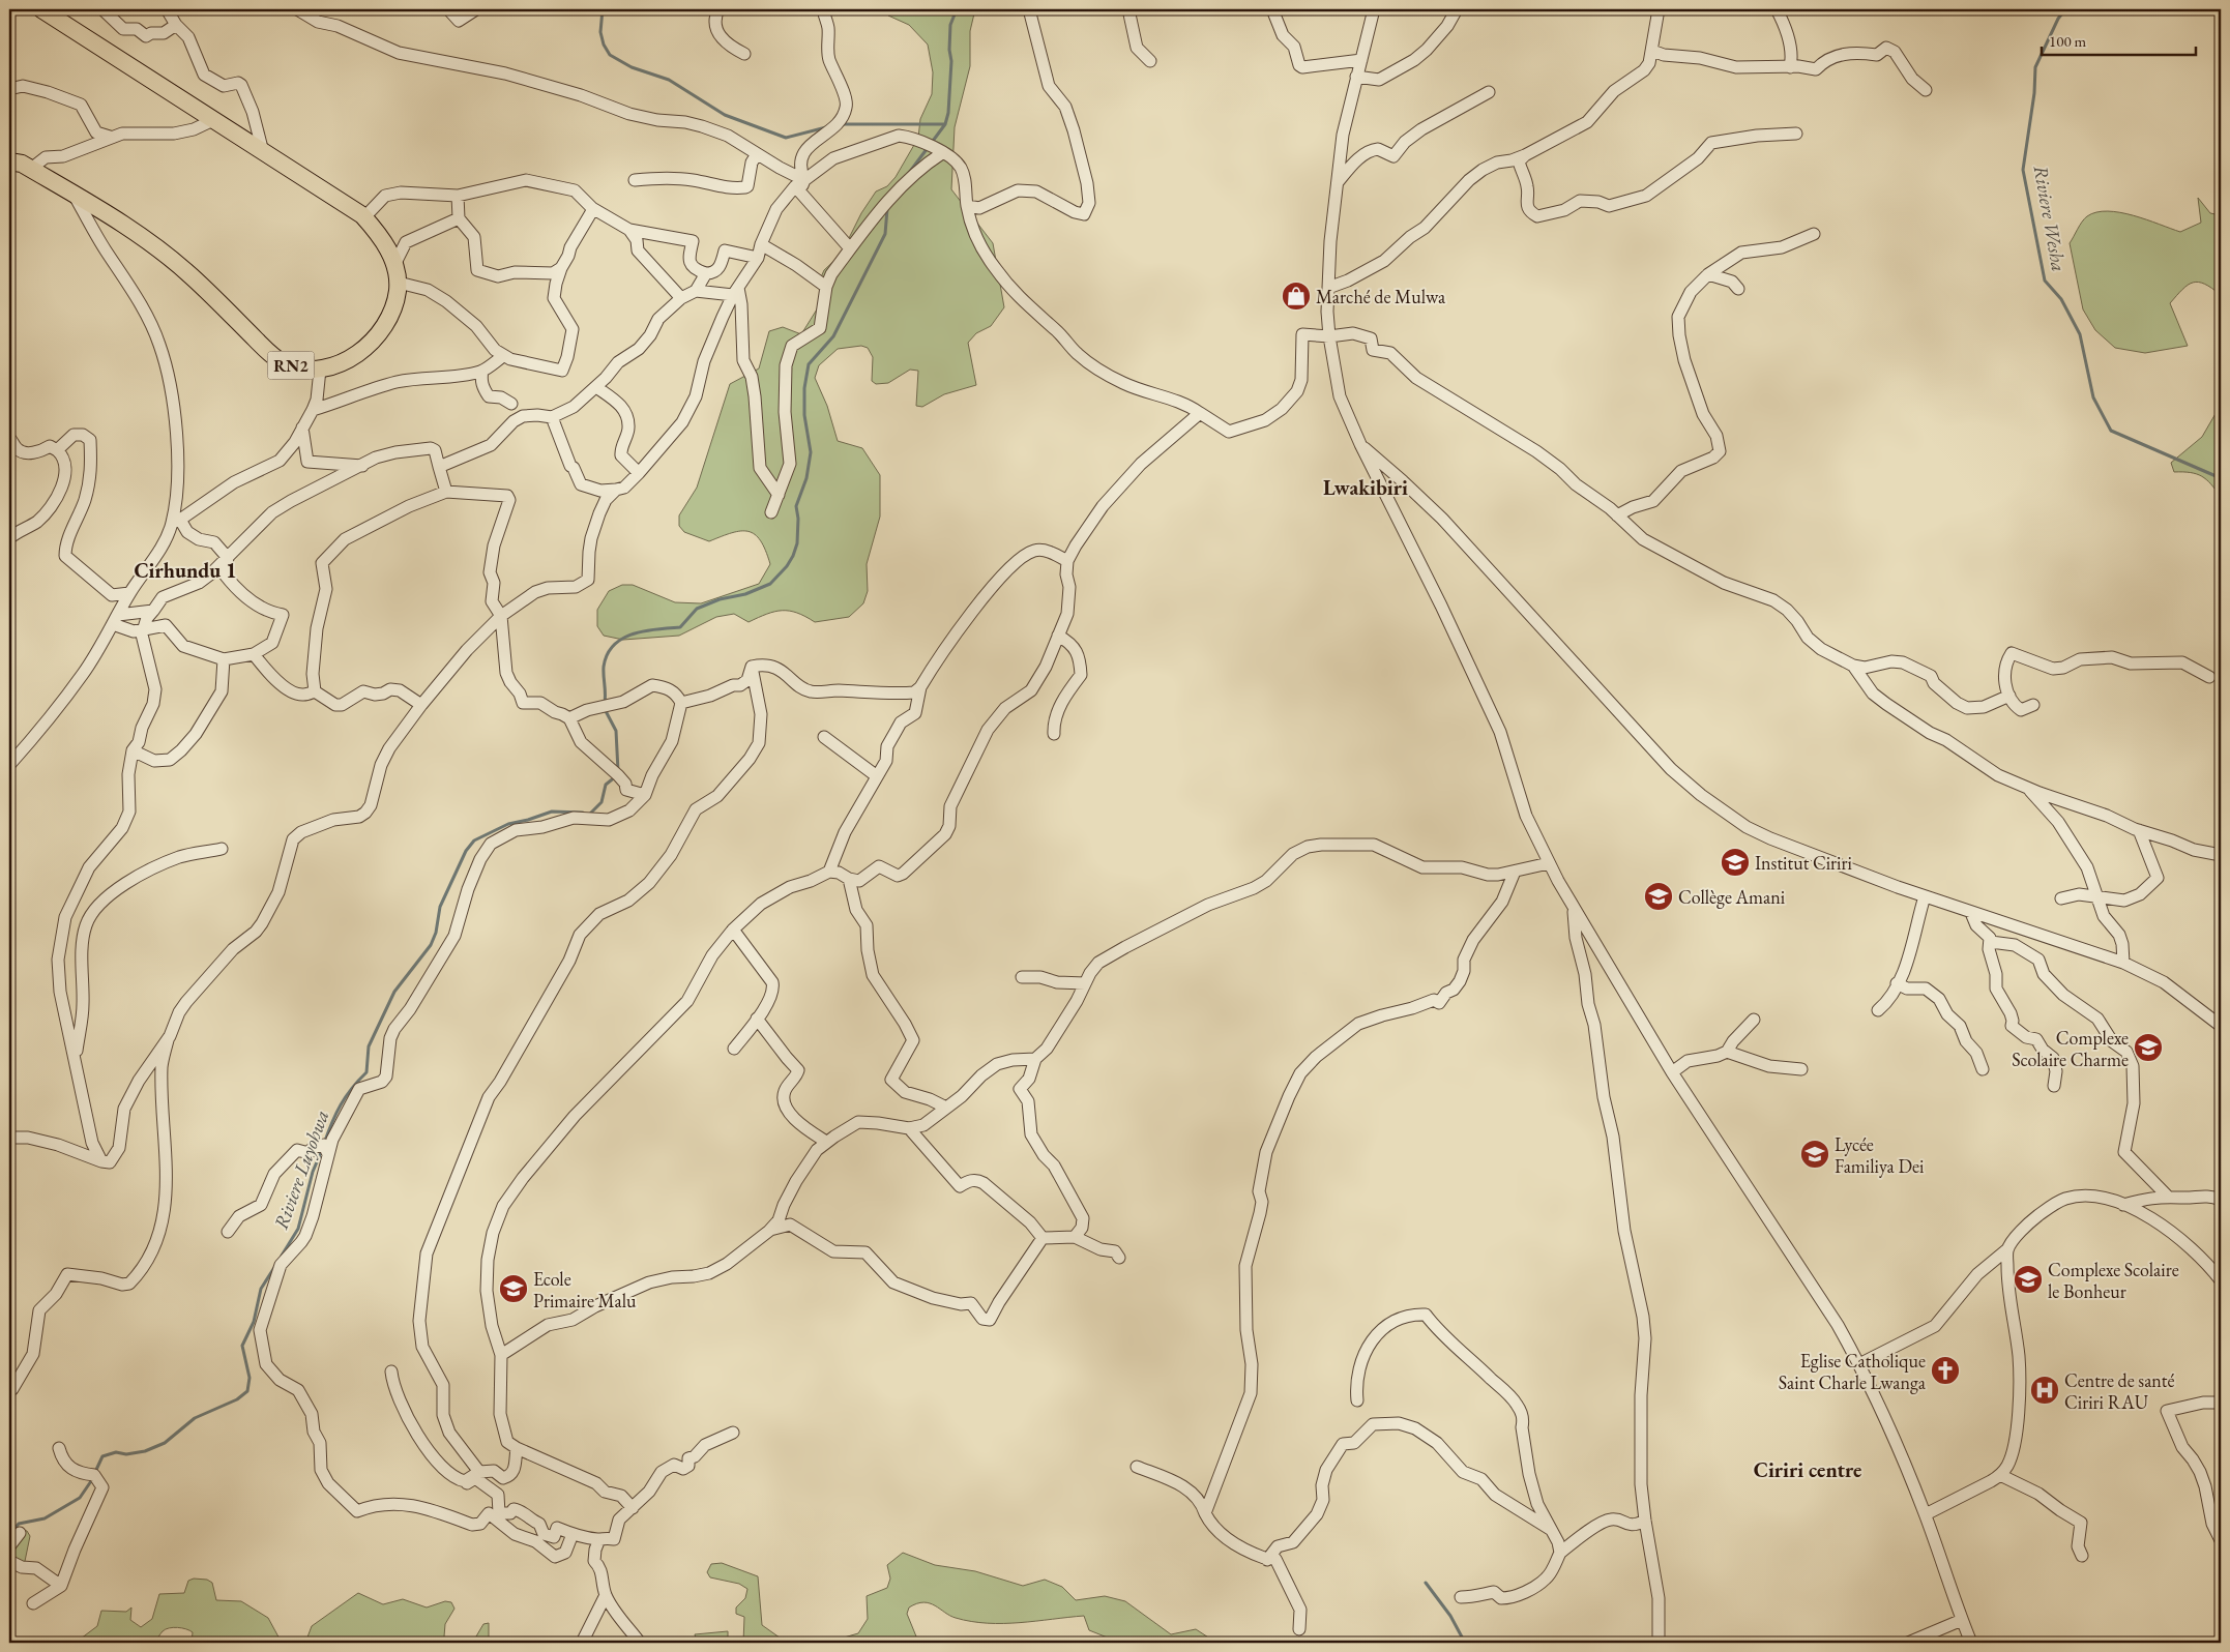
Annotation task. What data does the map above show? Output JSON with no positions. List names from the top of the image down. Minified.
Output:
{"streets":{"highway":["RN2"]},"districts":["Lwakibiri","Cirhundu 1","Ciriri centre"],"water":["Riviere Wesha","Riviere Luyohwa"],"places":{"shop":["Marché de Mulwa"],"school or university":["Institut Ciriri","Collège Amani","Complexe Scolaire Charme","Lycée Familiya Dei","Complexe Scolaire le Bonheur","Ecole Primaire Malu"],"church":["Eglise Catholique Saint Charle Lwanga"],"hospital":["Centre de santé Ciriri RAU"]},"scale_bar":"100 m"}
